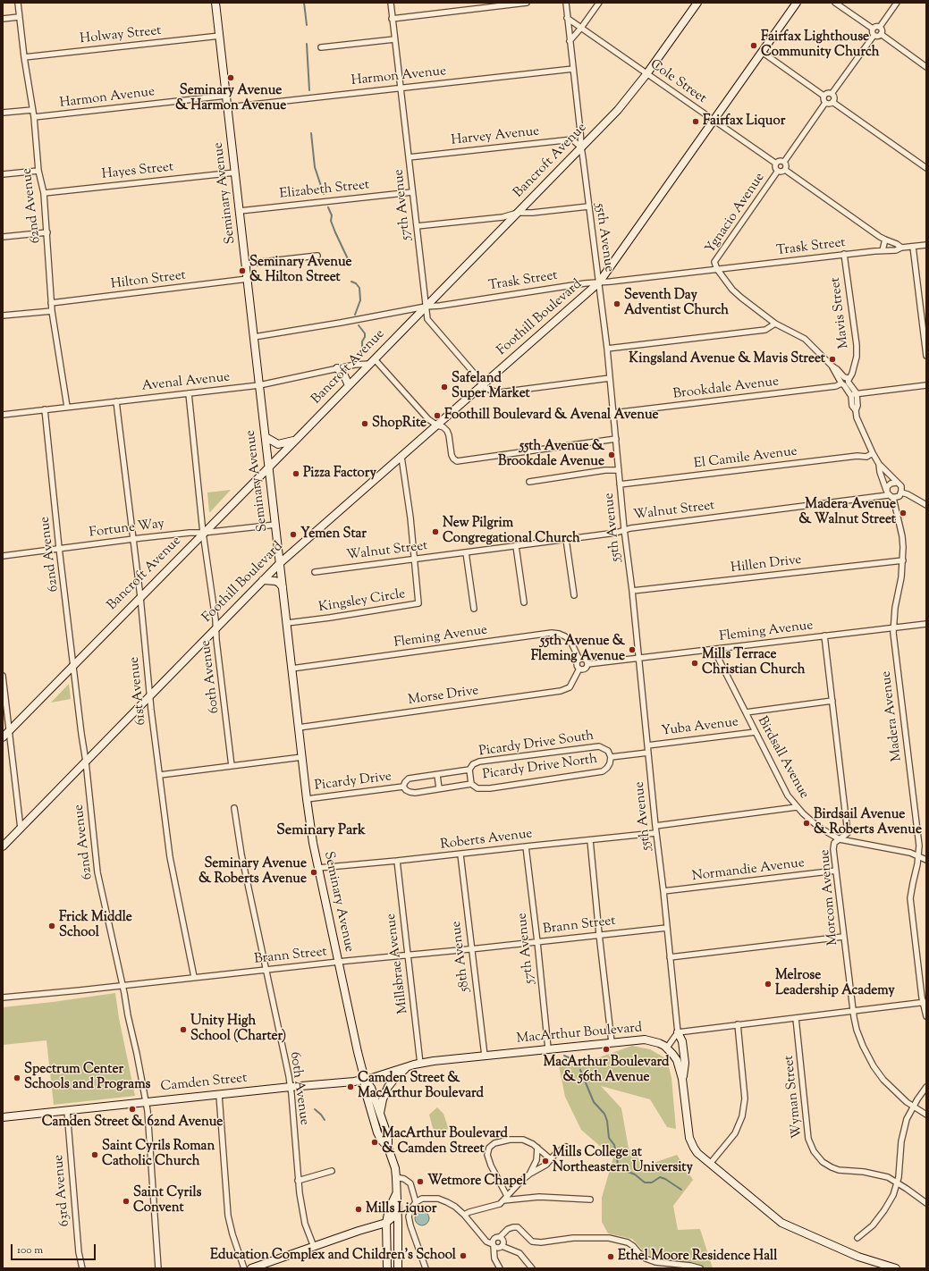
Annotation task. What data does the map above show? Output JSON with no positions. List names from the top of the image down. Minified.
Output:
{"streets":{"street":["Holway Street","Harmon Avenue","Cole Street","Harvey Avenue","Bancroft Avenue","Hayes Street","Elizabeth Street","Seminary Avenue","57th Avenue","62nd Avenue","Ygnacio Avenue","55th Avenue","Trask Street","Hilton Street","Mavis Street","Foothill Boulevard","Avenal Avenue","Brookdale Avenue","El Camile Avenue","Walnut Street","Fortune Way","Hillen Drive","Kingsley Circle","Fleming Avenue","60th Avenue","61st Avenue","Morse Drive","Madera Avenue","Yuba Avenue","Picardy Drive South","Birdsall Avenue","Picardy Drive North","Picardy Drive","Roberts Avenue","Normandie Avenue","Morcom Avenue","Brann Street","58th Avenue","Millsbrae Avenue","MacArthur Boulevard","Camden Street","Wyman Street","63rd Avenue"]},"crossings":[["Holway Street","Seminary Avenue"],["Holway Street","62nd Avenue"],["Harmon Avenue","Seminary Avenue"],["Harmon Avenue","57th Avenue"],["Harmon Avenue","62nd Avenue"],["Harmon Avenue","55th Avenue"],["Cole Street","Bancroft Avenue"],["Cole Street","Ygnacio Avenue"],["Cole Street","55th Avenue"],["Cole Street","Foothill Boulevard"],["Harvey Avenue","Bancroft Avenue"],["Harvey Avenue","57th Avenue"],["Harvey Avenue","55th Avenue"],["Bancroft Avenue","Seminary Avenue"],["Bancroft Avenue","57th Avenue"],["Bancroft Avenue","62nd Avenue"],["Bancroft Avenue","55th Avenue"],["Bancroft Avenue","Trask Street"],["Bancroft Avenue","Avenal Avenue"],["Bancroft Avenue","Fortune Way"],["Bancroft Avenue","60th Avenue"],["Bancroft Avenue","61st Avenue"],["Hayes Street","Seminary Avenue"],["Hayes Street","62nd Avenue"],["Elizabeth Street","Seminary Avenue"],["Elizabeth Street","57th Avenue"],["Seminary Avenue","Trask Street"],["Seminary Avenue","Hilton Street"],["Seminary Avenue","Foothill Boulevard"],["Seminary Avenue","Avenal Avenue"],["Seminary Avenue","Fortune Way"],["Seminary Avenue","Kingsley Circle"],["Seminary Avenue","Fleming Avenue"],["Seminary Avenue","Morse Drive"],["Seminary Avenue","Picardy Drive"],["Seminary Avenue","Roberts Avenue"],["Seminary Avenue","Brann Street"],["Seminary Avenue","MacArthur Boulevard"],["Seminary Avenue","Camden Street"],["57th Avenue","Trask Street"],["57th Avenue","Foothill Boulevard"],["57th Avenue","Roberts Avenue"],["57th Avenue","Brann Street"],["57th Avenue","MacArthur Boulevard"],["62nd Avenue","Hilton Street"],["62nd Avenue","Foothill Boulevard"],["62nd Avenue","Avenal Avenue"],["62nd Avenue","Fortune Way"],["62nd Avenue","Brann Street"],["62nd Avenue","Camden Street"],["Ygnacio Avenue","Trask Street"],["55th Avenue","Trask Street"],["55th Avenue","Foothill Boulevard"],["55th Avenue","Brookdale Avenue"],["55th Avenue","El Camile Avenue"],["55th Avenue","Walnut Street"],["55th Avenue","Hillen Drive"],["55th Avenue","Fleming Avenue"],["55th Avenue","Yuba Avenue"],["55th Avenue","Roberts Avenue"],["55th Avenue","Normandie Avenue"],["55th Avenue","Brann Street"],["Trask Street","Mavis Street"],["Trask Street","Foothill Boulevard"],["Mavis Street","Brookdale Avenue"],["Foothill Boulevard","60th Avenue"],["Foothill Boulevard","61st Avenue"],["Avenal Avenue","60th Avenue"],["Avenal Avenue","61st Avenue"],["Walnut Street","Kingsley Circle"],["Walnut Street","Madera Avenue"],["Fortune Way","60th Avenue"],["Fortune Way","61st Avenue"],["Hillen Drive","Madera Avenue"],["Fleming Avenue","Morse Drive"],["Fleming Avenue","Madera Avenue"],["Fleming Avenue","Birdsall Avenue"],["Fleming Avenue","Morcom Avenue"],["60th Avenue","Brann Street"],["60th Avenue","Camden Street"],["61st Avenue","Brann Street"],["Madera Avenue","Birdsall Avenue"],["Yuba Avenue","Birdsall Avenue"],["Yuba Avenue","Morcom Avenue"],["Picardy Drive South","Picardy Drive North"],["Picardy Drive South","Picardy Drive"],["Birdsall Avenue","Morcom Avenue"],["Picardy Drive North","Picardy Drive"],["Roberts Avenue","58th Avenue"],["Roberts Avenue","Millsbrae Avenue"],["Normandie Avenue","Morcom Avenue"],["Brann Street","58th Avenue"],["Brann Street","Millsbrae Avenue"],["58th Avenue","MacArthur Boulevard"],["Millsbrae Avenue","MacArthur Boulevard"],["MacArthur Boulevard","Camden Street"],["Camden Street","63rd Avenue"]],"districts":["Seminary Park"],"places":["Fairfax Lighthouse Community Church","Seminary Avenue & Harmon Avenue","Fairfax Liquor","Seminary Avenue & Hilton Street","Seventh Day Adventist Church","Kingsland Avenue & Mavis Street","Safeland Super Market","Foothill Boulevard & Avenal Avenue","ShopRite","55th Avenue & Brookdale Avenue","Pizza Factory","Madera Avenue & Walnut Street","New Pilgrim Congregational Church","Yemen Star","55th Avenue & Fleming Avenue","Mills Terrace Christian Church","Birdsail Avenue & Roberts Avenue","Seminary Avenue & Roberts Avenue","Frick Middle School","Melrose Leadership Academy","Unity High School (Charter)","MacArthur Boulevard & 56th Avenue","Spectrum Center Schools and Programs","Camden Street & MacArthur Boulevard","Camden Street & 62nd Avenue","MacArthur Boulevard & Camden Street","Saint Cyrils Roman Catholic Church","Mills College at Northeastern University","Wetmore Chapel","Saint Cyrils Convent","Mills Liquor","Education Complex and Children’s School","Ethel Moore Residence Hall"],"scale_bar":"100 m"}
